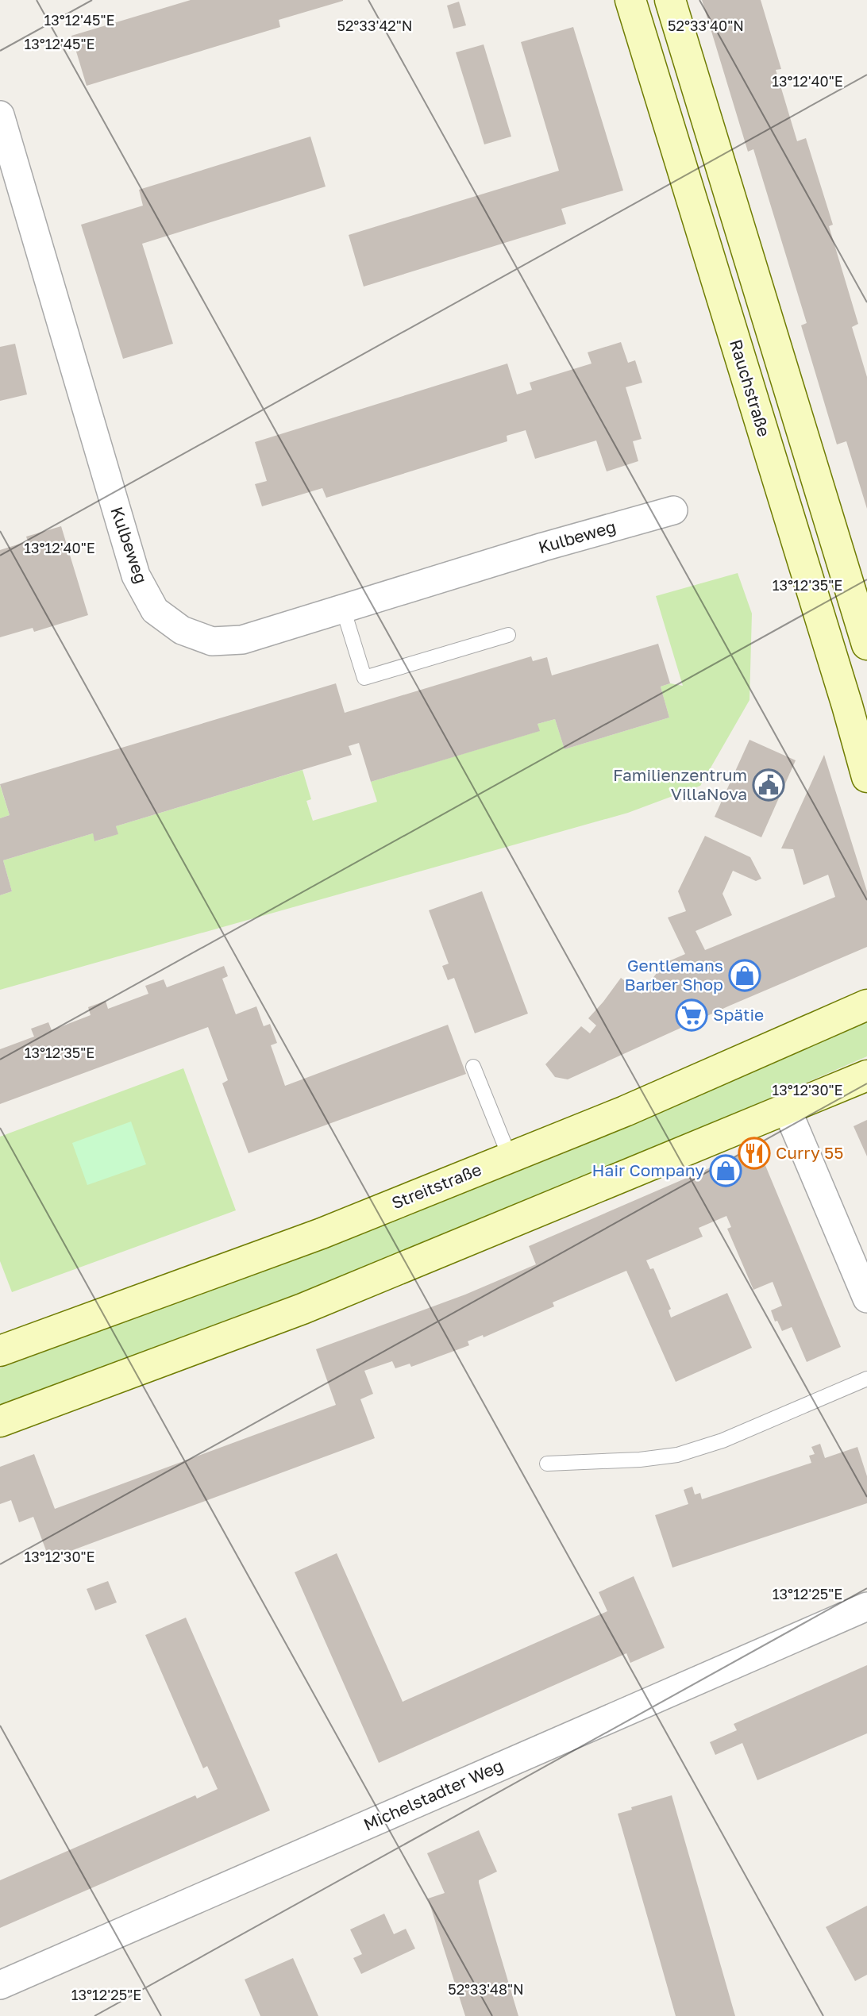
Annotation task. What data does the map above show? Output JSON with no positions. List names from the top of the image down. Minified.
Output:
{"streets":{"main road":["Rauchstraße","Streitstraße"],"street":["Kulbeweg","Michelstadter Weg"]},"places":{"public building":["Familienzentrum VillaNova"],"shop":["Gentlemans Barber Shop","Hair Company"],"supermarket":["Spätie"],"restaurant":["Curry 55"]},"coordinates":["13°12'45\"E","52°33'42\"N","52°33'40\"N","13°12'40\"E","13°12'35\"E","13°12'30\"E","13°12'25\"E","52°33'48\"N"]}
